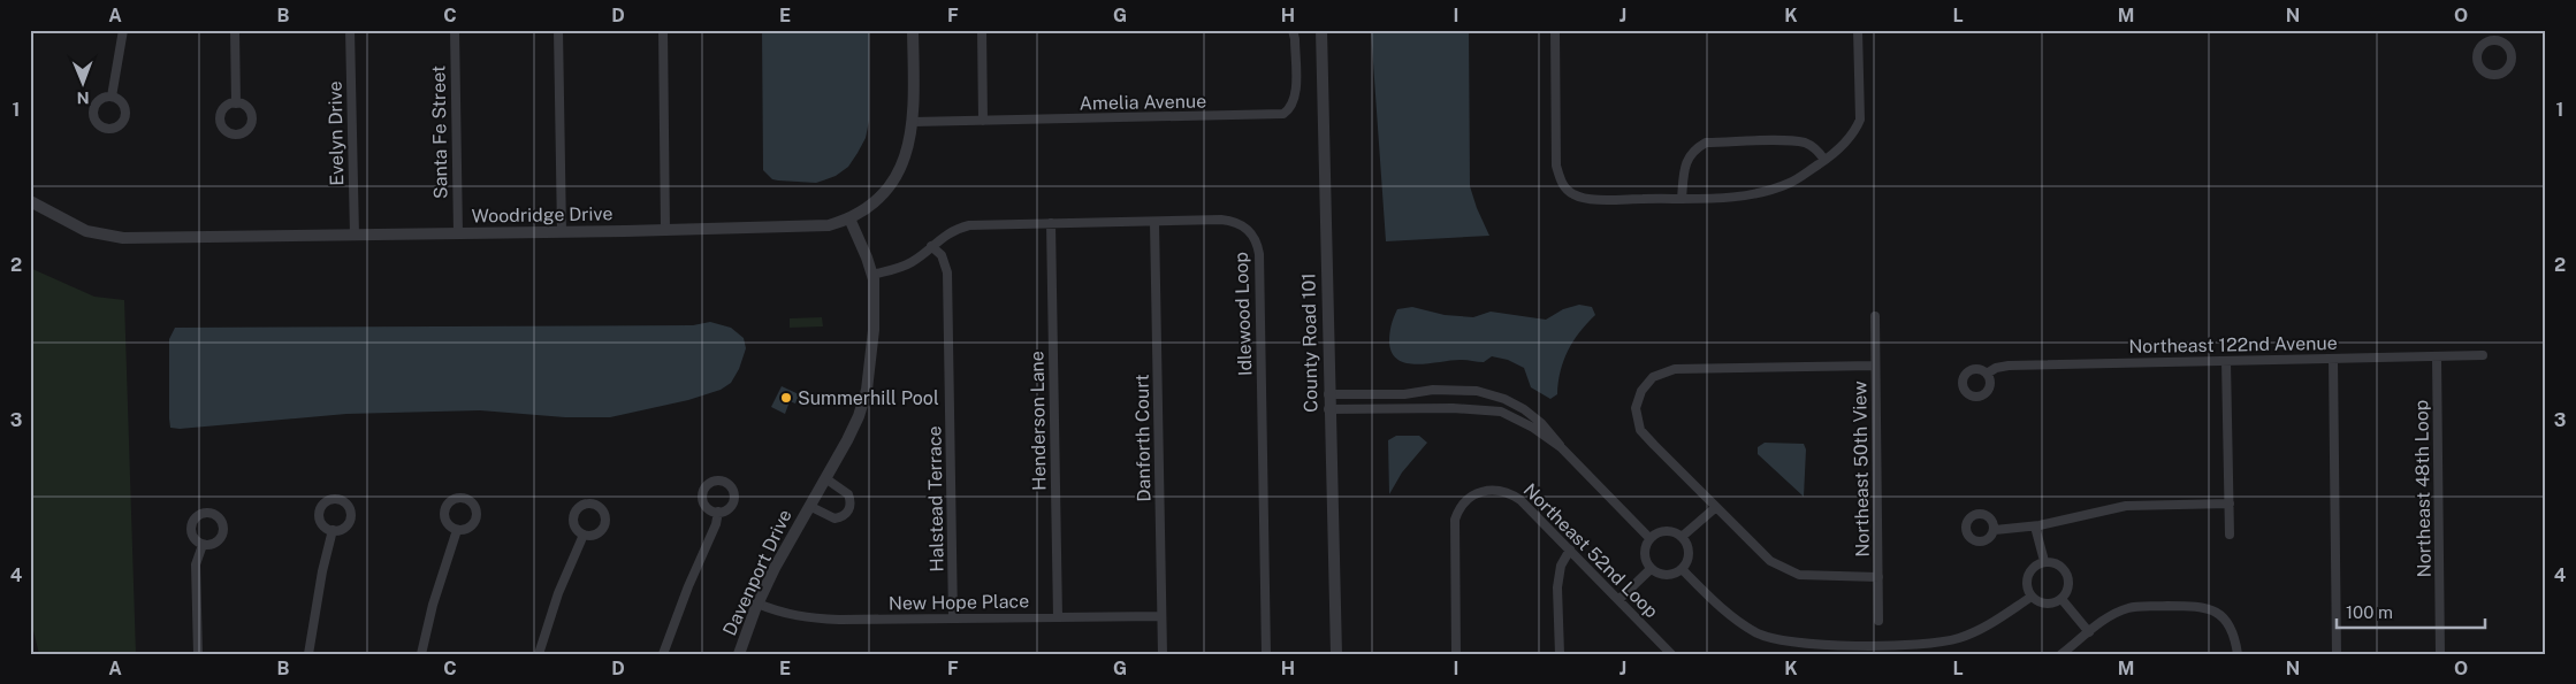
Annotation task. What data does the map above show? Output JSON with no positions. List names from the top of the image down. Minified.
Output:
{"streets":{"street":["Amelia Avenue","Santa Fe Street","Evelyn Drive","Woodridge Drive","Idlewood Loop","County Road 101","Northeast 122nd Avenue","Henderson Lane","Danforth Court","Northeast 50th View","Northeast 48th Loop","Halstead Terrace","Northeast 52nd Loop","Davenport Drive","New Hope Place"]},"crossings":[["Amelia Avenue","Woodridge Drive"],["Santa Fe Street","Woodridge Drive"],["Evelyn Drive","Woodridge Drive"],["Woodridge Drive","Davenport Drive"],["Idlewood Loop","Henderson Lane"],["Idlewood Loop","Danforth Court"],["Idlewood Loop","Halstead Terrace"],["Idlewood Loop","Davenport Drive"],["Northeast 122nd Avenue","Northeast 48th Loop"],["Henderson Lane","New Hope Place"],["Danforth Court","New Hope Place"],["Halstead Terrace","New Hope Place"],["Davenport Drive","New Hope Place"]],"places":["Summerhill Pool"],"scale_bar":"100 m","north":"bottom","grid":{"columns":["A","B","C","D","E","F","G","H","I","J","K","L","M","N","O"],"rows":["1","2","3","4"]}}
